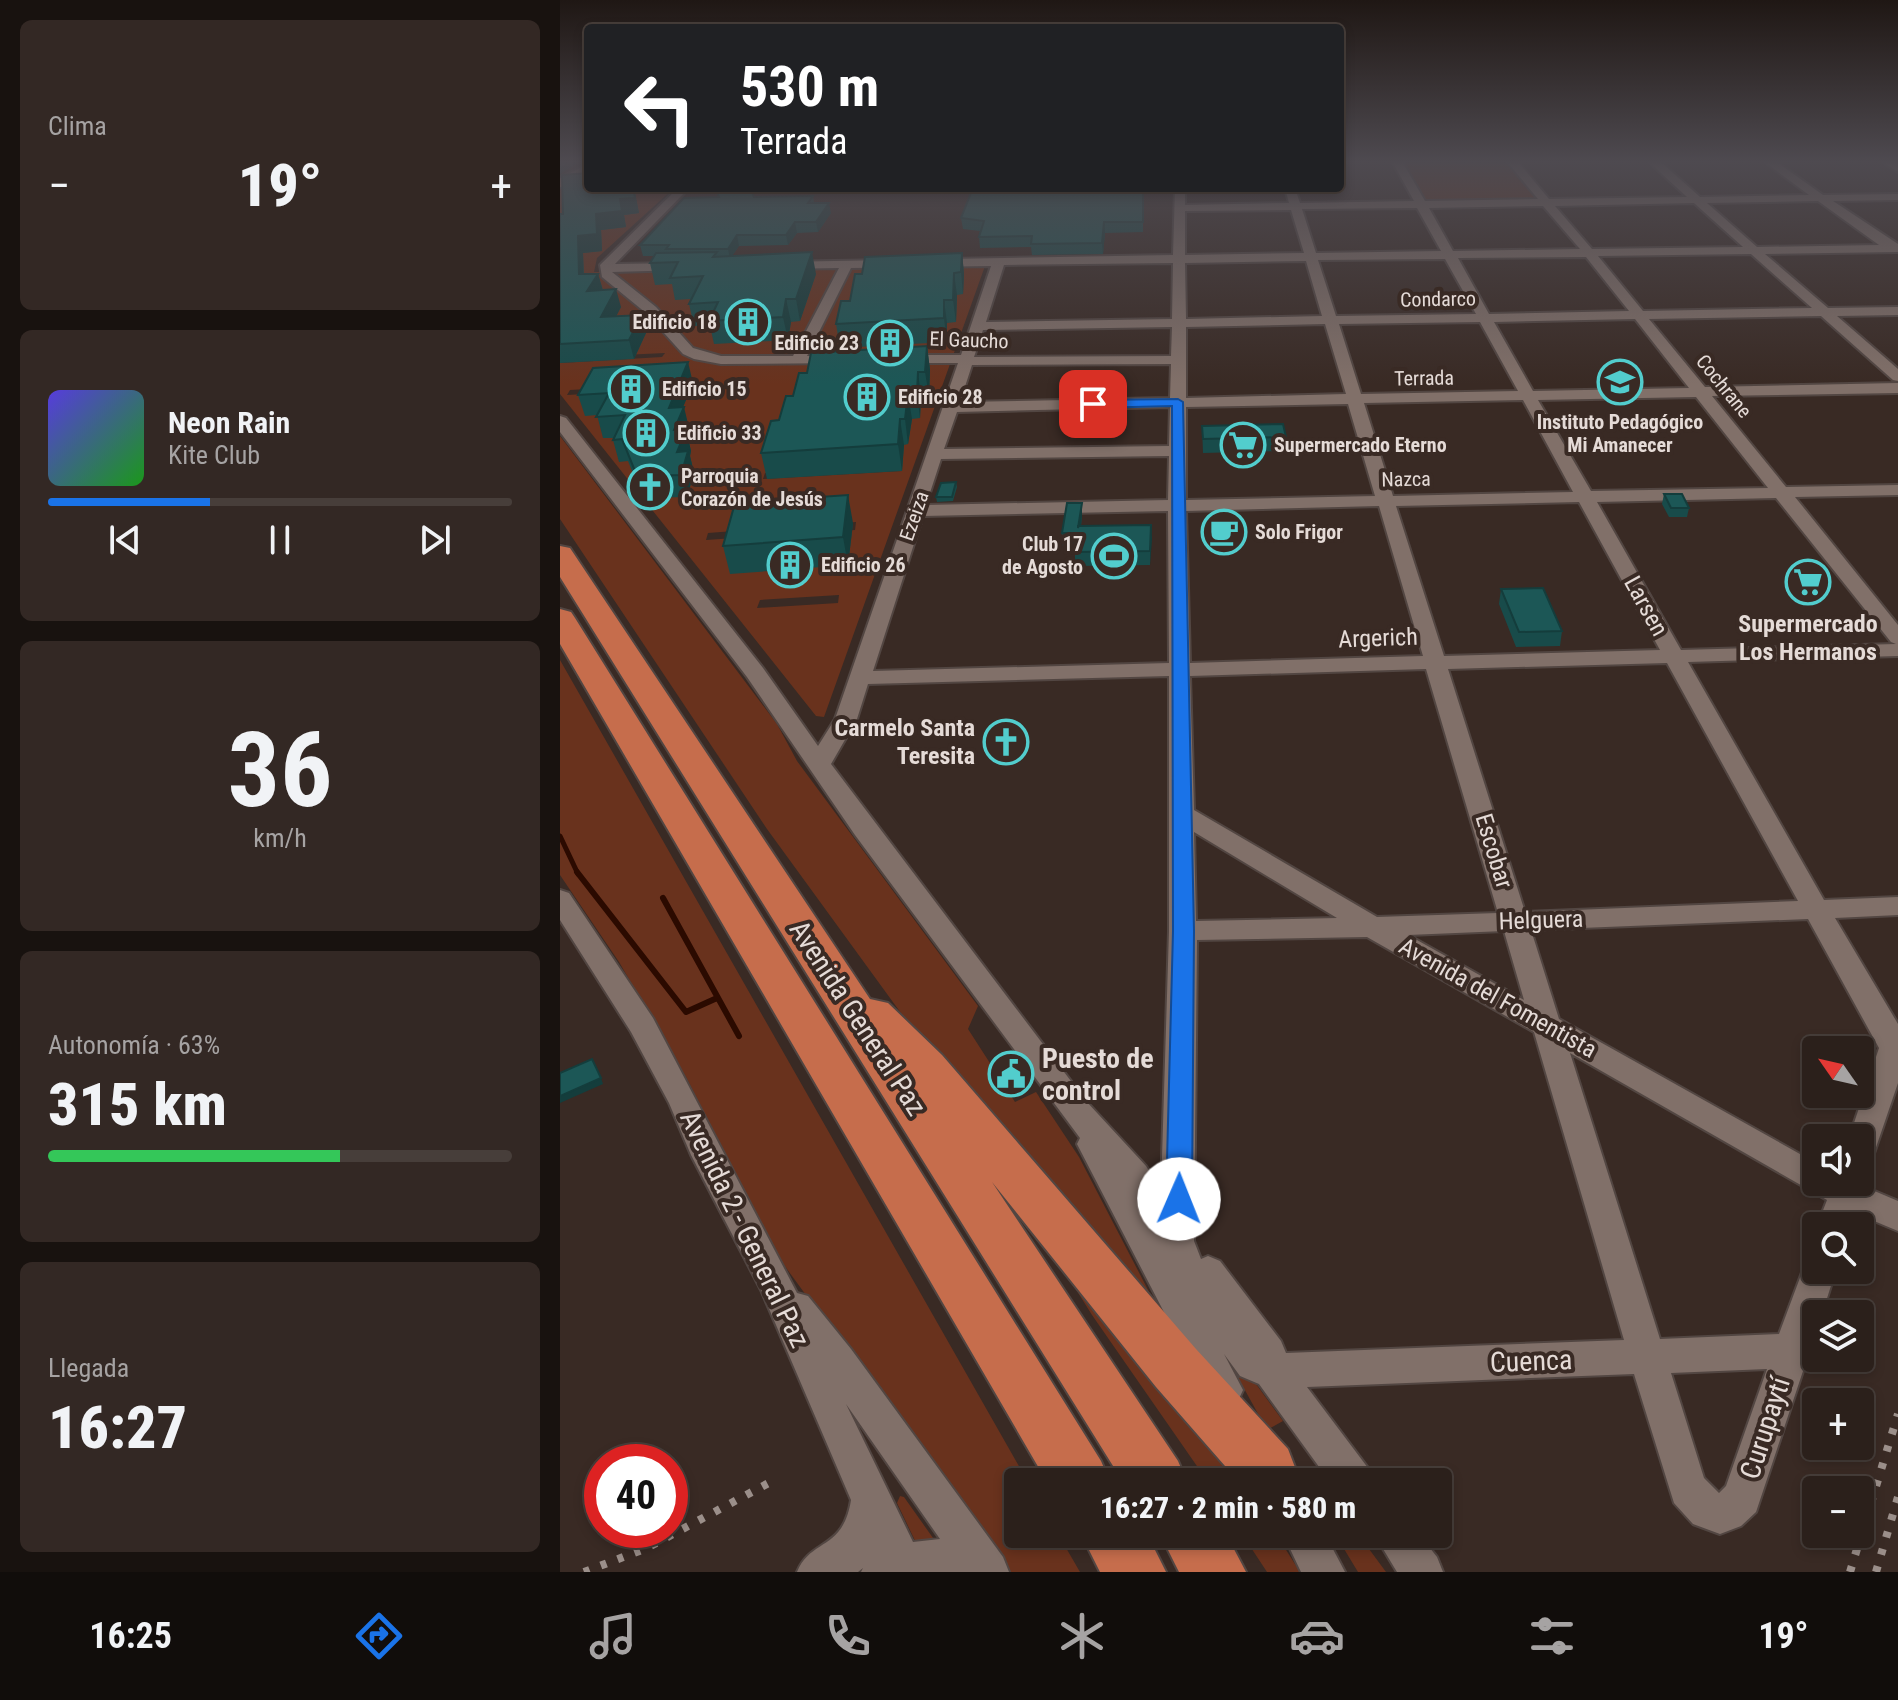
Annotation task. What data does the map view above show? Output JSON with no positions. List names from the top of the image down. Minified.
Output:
{"streets":{"highway":["Avenida General Paz"],"street":["Condarco","El Gaucho","Terrada","Cochrane","Nazca","Ezeiza","Larsen","Argerich","Escobar","Helguera","Avenida del Fomentista","Avenida 2 - General Paz","Cuenca","Curupaytí"]},"crossings":[["Condarco","Cochrane"],["Condarco","Ezeiza"],["Condarco","Larsen"],["Condarco","Escobar"],["El Gaucho","Ezeiza"],["Terrada","Cochrane"],["Terrada","Ezeiza"],["Terrada","Larsen"],["Terrada","Escobar"],["Cochrane","Nazca"],["Nazca","Ezeiza"],["Nazca","Larsen"],["Nazca","Escobar"],["Ezeiza","Argerich"],["Larsen","Argerich"],["Larsen","Helguera"],["Argerich","Escobar"],["Escobar","Helguera"],["Escobar","Avenida del Fomentista"],["Escobar","Cuenca"],["Escobar","Curupaytí"],["Helguera","Avenida del Fomentista"],["Cuenca","Curupaytí"]],"places":{"building":["Edificio 18","Edificio 23","Edificio 15","Edificio 28","Edificio 33","Edificio 26"],"school or university":["Instituto Pedagógico Mi Amanecer"],"supermarket":["Supermercado Eterno","Supermercado Los Hermanos"],"church":["Parroquia Corazón de Jesús","Carmelo Santa Teresita"],"cafe":["Solo Frigor"],"sports":["Club 17 de Agosto"],"public building":["Puesto de control"]},"north":"top left","page":{"tile":["Clima",["36","km/h"],["Autonomía · 63%","315 km"],["Llegada","16:27"]],"turn":["530 m","Terrada"],"heat":["−","19°","+"],"song":["Neon Rain","Kite Club"],"map_buttons":["+","−"],"limit":"40","trip":"16:27 · 2 min · 580 m","tabs":["16:25","19°"]}}
